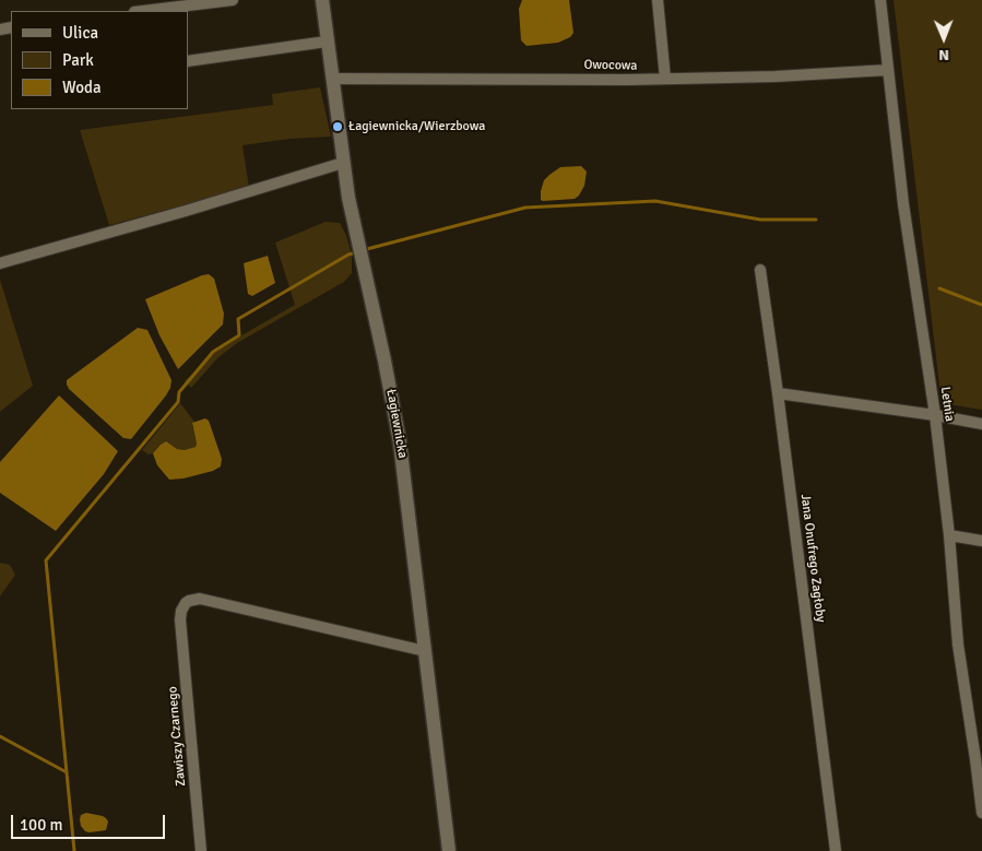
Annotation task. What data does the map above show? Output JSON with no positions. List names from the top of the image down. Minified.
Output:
{"streets":{"street":["Owocowa","Letnia","Łagiewnicka","Jana Onufrego Zagłoby","Zawiszy Czarnego"]},"crossings":[["Owocowa","Letnia"],["Owocowa","Łagiewnicka"],["Łagiewnicka","Zawiszy Czarnego"]],"places":["Łagiewnicka/Wierzbowa"],"legend":["Ulica","Park","Woda"],"scale_bar":"100 m","north":"bottom"}
